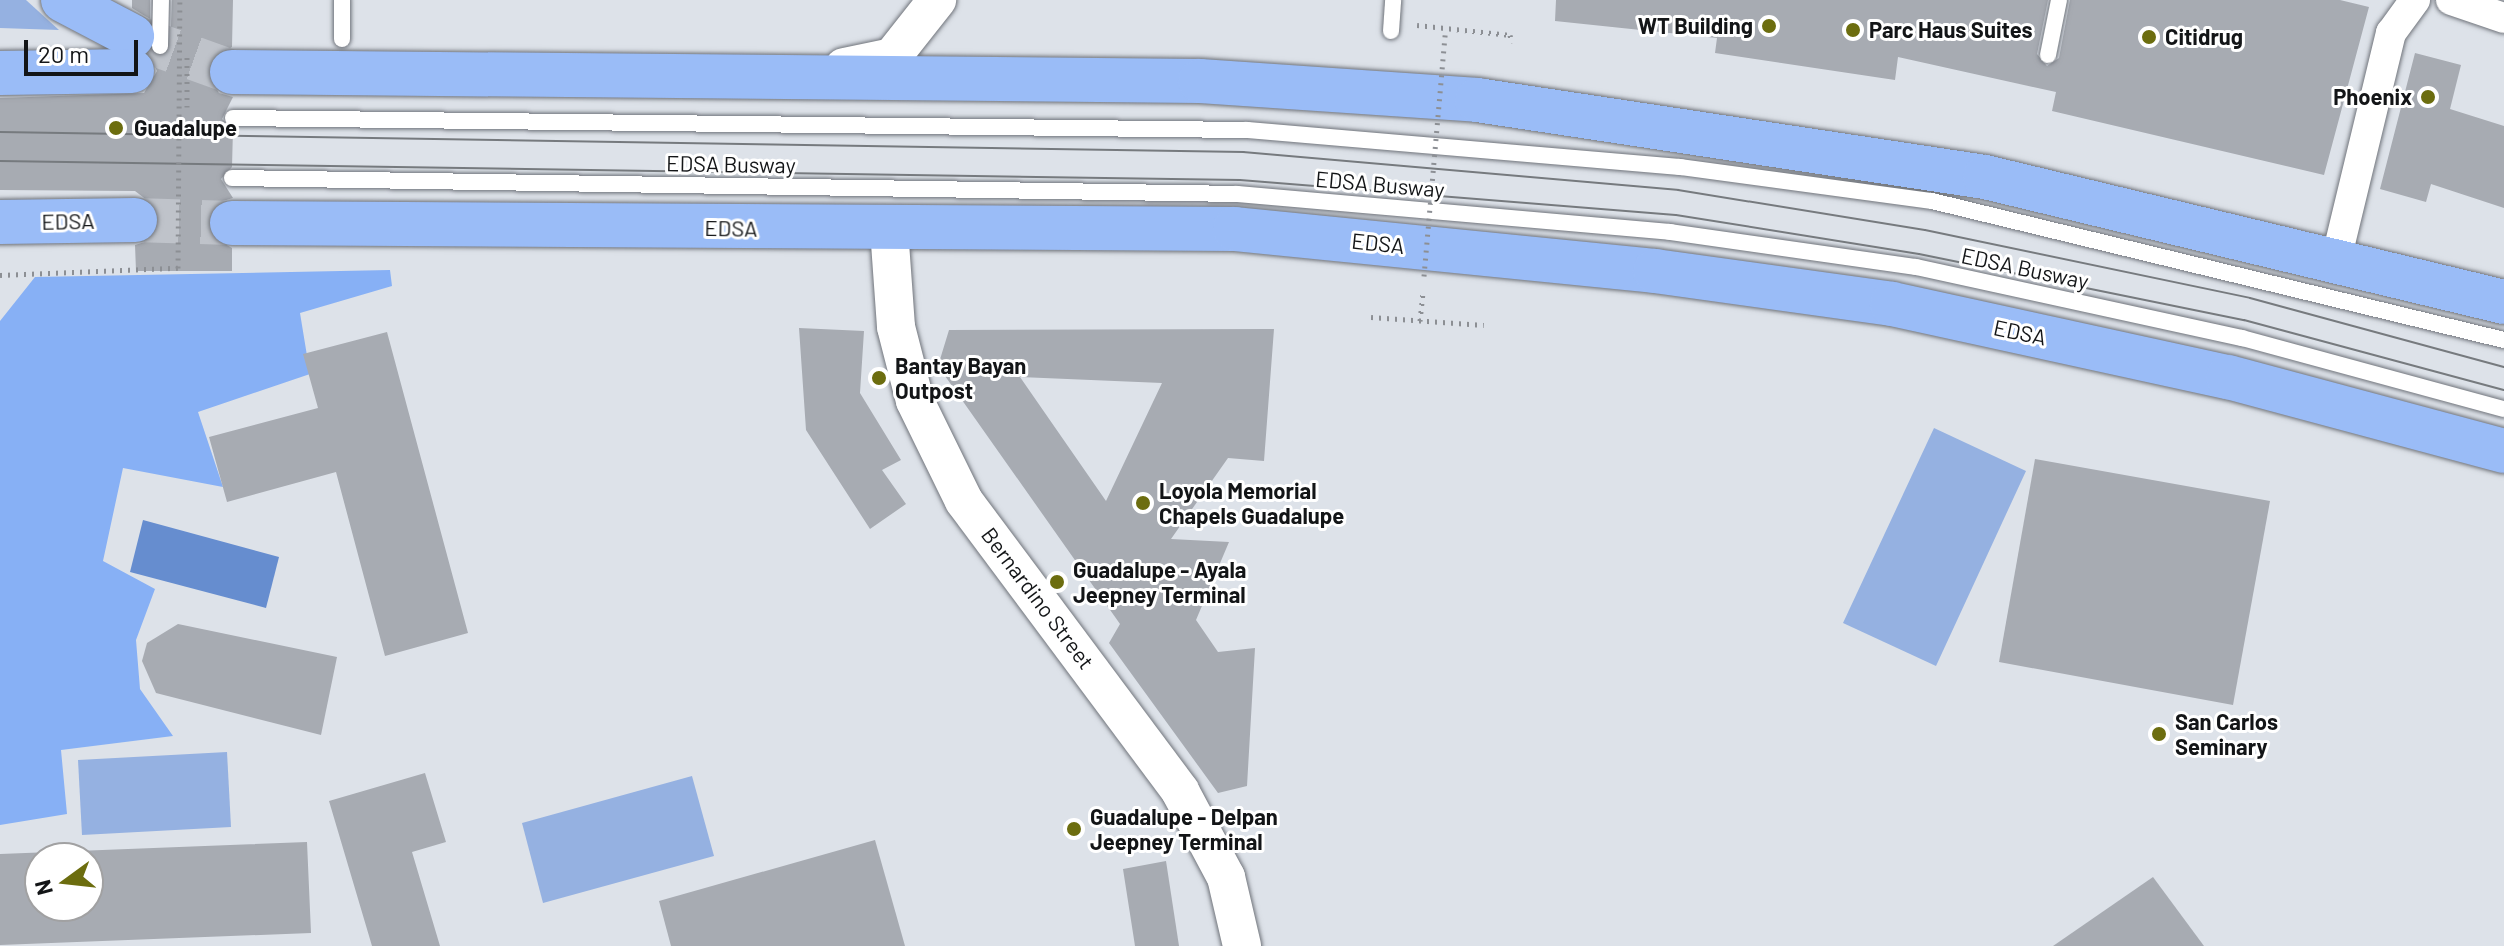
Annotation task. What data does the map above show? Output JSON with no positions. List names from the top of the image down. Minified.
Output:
{"streets":{"highway":["EDSA"],"street":["Bernardino Street"],"lane":["EDSA Busway"]},"crossings":[["EDSA","Bernardino Street"]],"places":["WT Building","Parc Haus Suites","Citidrug","Phoenix","Guadalupe","Bantay Bayan Outpost","Loyola Memorial Chapels Guadalupe","Guadalupe - Ayala Jeepney Terminal","San Carlos Seminary","Guadalupe - Delpan Jeepney Terminal"],"scale_bar":"20 m","north":"left"}
